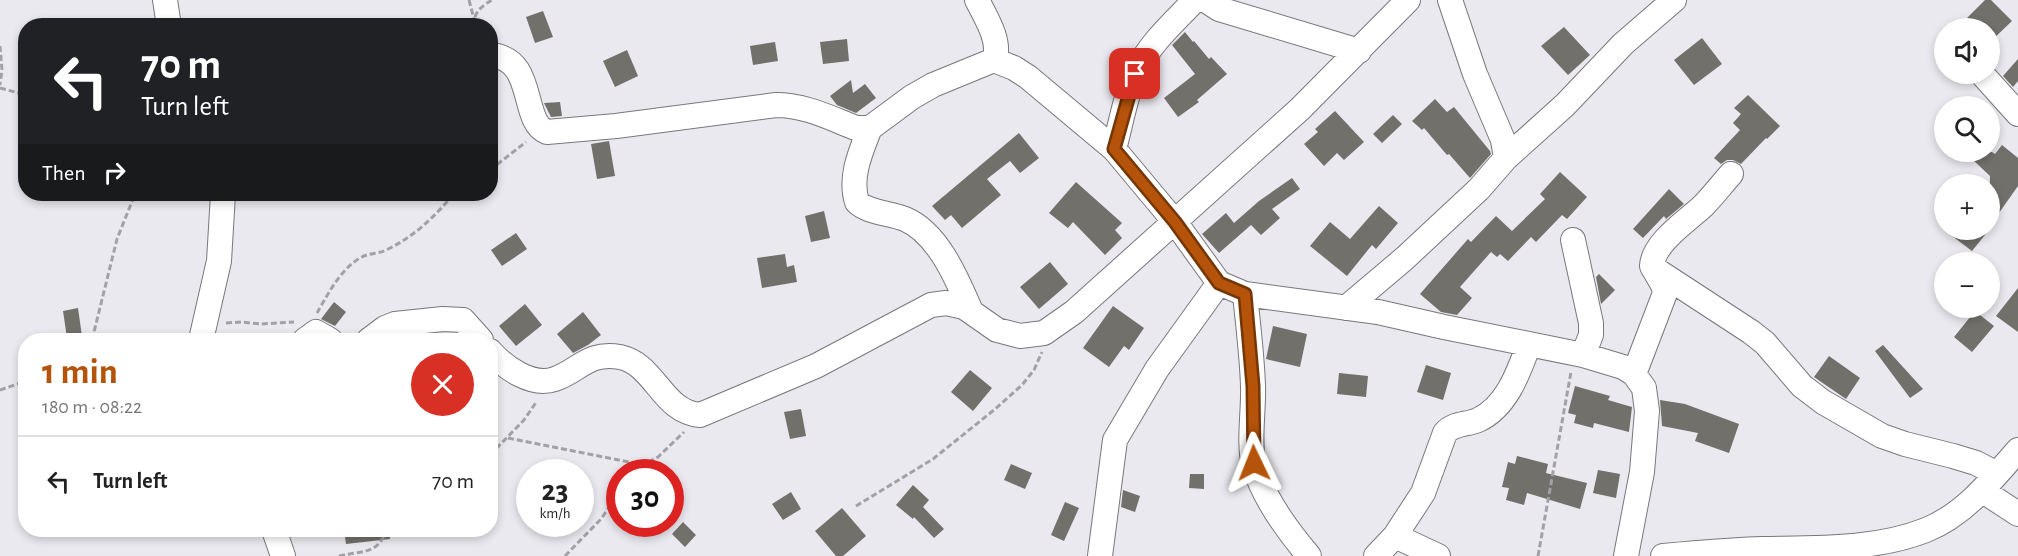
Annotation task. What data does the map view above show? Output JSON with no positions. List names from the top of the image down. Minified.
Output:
{"page":{"map_buttons":["+","−"],"turn":["70 m","Turn left"],"then":"Then","heading":["1 min","180 m · 08:22"],"list":[{"name":"Turn left","value":"70 m"}],"speed":"23 km/h","limit":"30"}}
